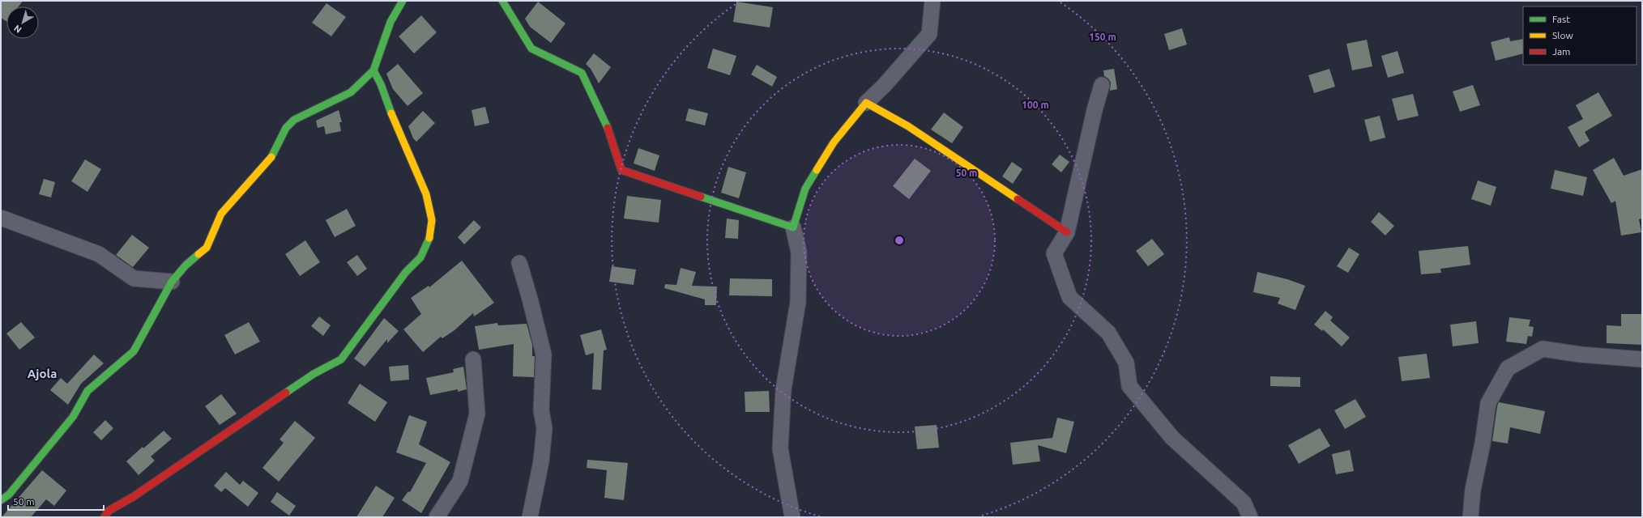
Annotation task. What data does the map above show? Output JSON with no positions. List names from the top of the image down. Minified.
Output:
{"districts":["Ajola"],"legend":["Fast","Slow","Jam"],"scale_bar":"50 m","north":"bottom left","rings":["150 m","100 m","50 m"]}
